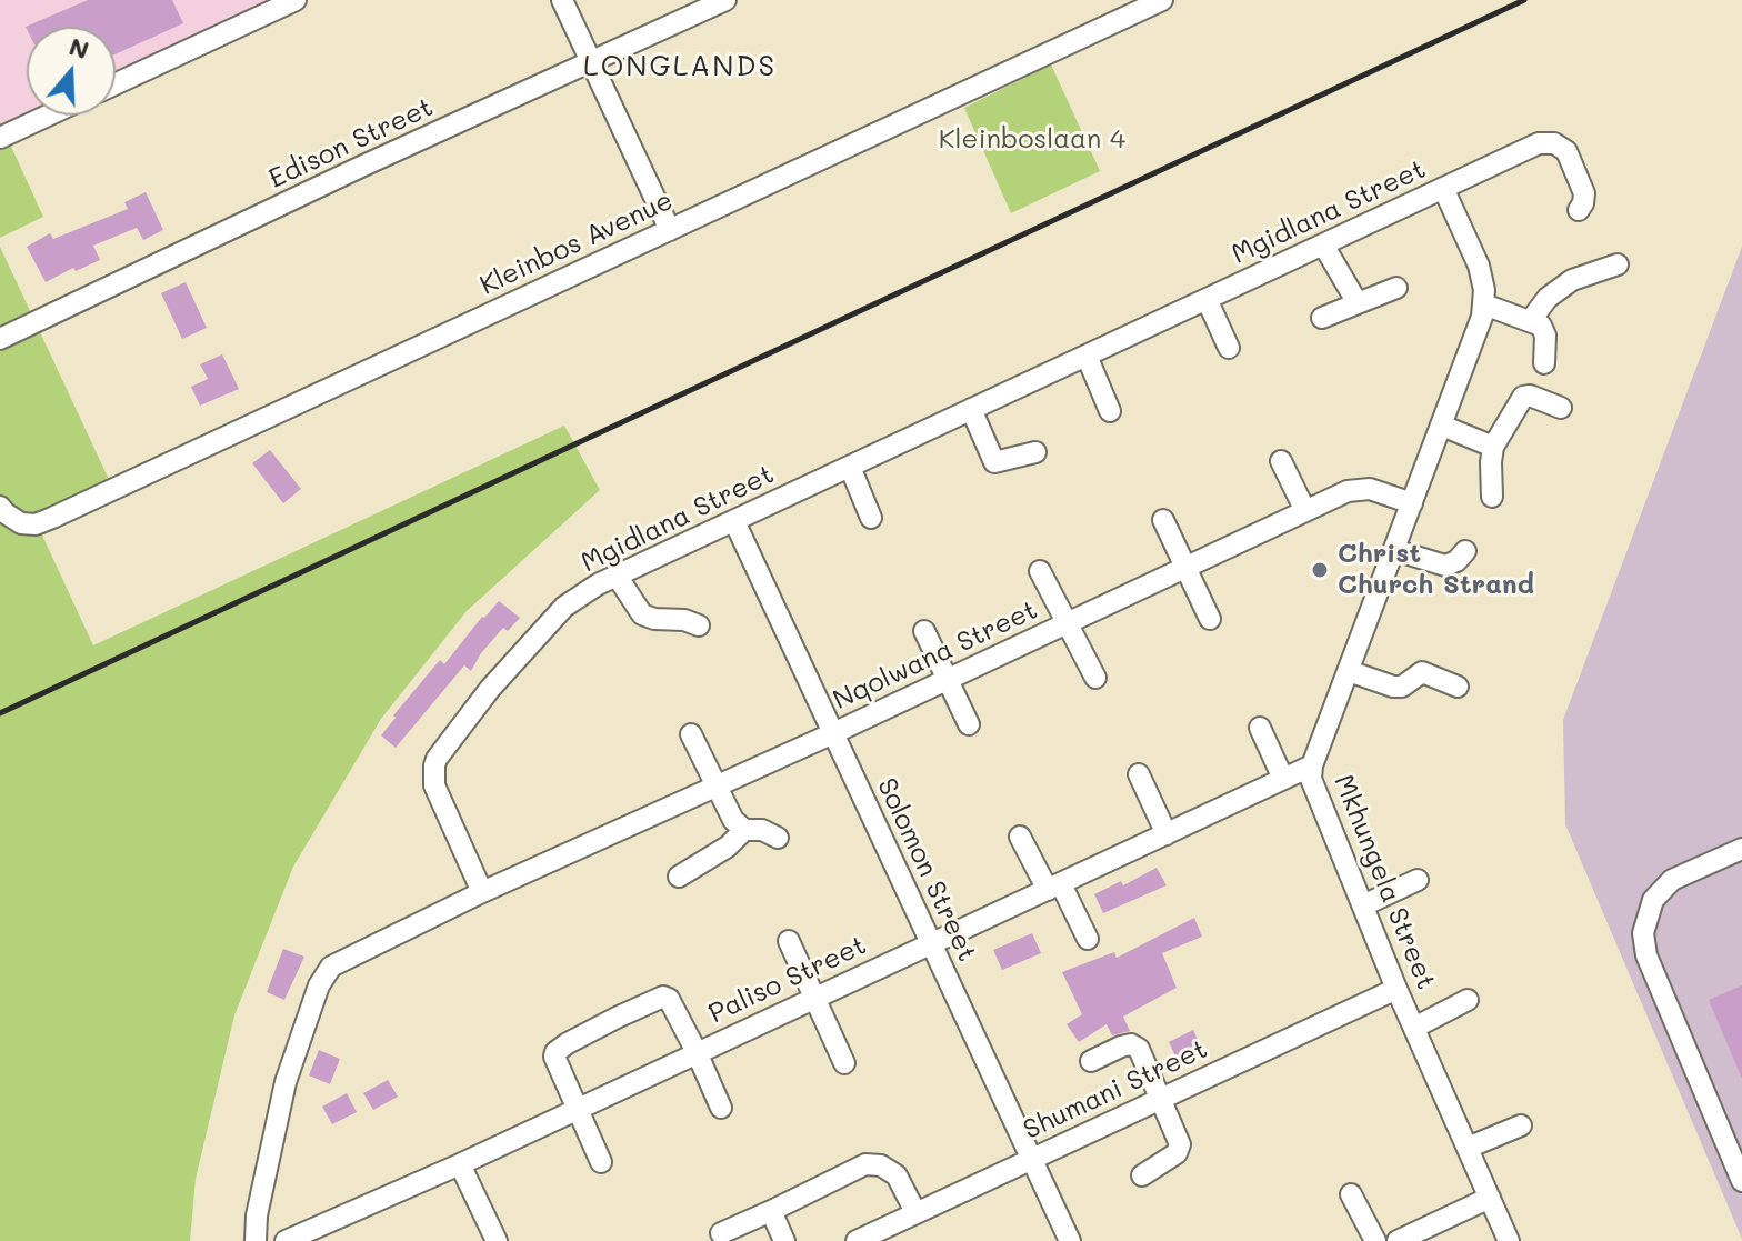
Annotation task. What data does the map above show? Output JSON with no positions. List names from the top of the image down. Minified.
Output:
{"streets":{"street":["Edison Street","Mgidlana Street","Kleinbos Avenue","Nqolwana Street","Solomon Street","Mkhungela Street","Paliso Street","Shumani Street"]},"crossings":[["Mgidlana Street","Nqolwana Street"],["Mgidlana Street","Solomon Street"],["Mgidlana Street","Mkhungela Street"],["Nqolwana Street","Solomon Street"],["Nqolwana Street","Mkhungela Street"],["Solomon Street","Paliso Street"],["Solomon Street","Shumani Street"],["Mkhungela Street","Paliso Street"],["Mkhungela Street","Shumani Street"]],"districts":["LONGLANDS"],"parks":["Kleinboslaan 4"],"places":["Christ Church Strand"],"north":"top"}
